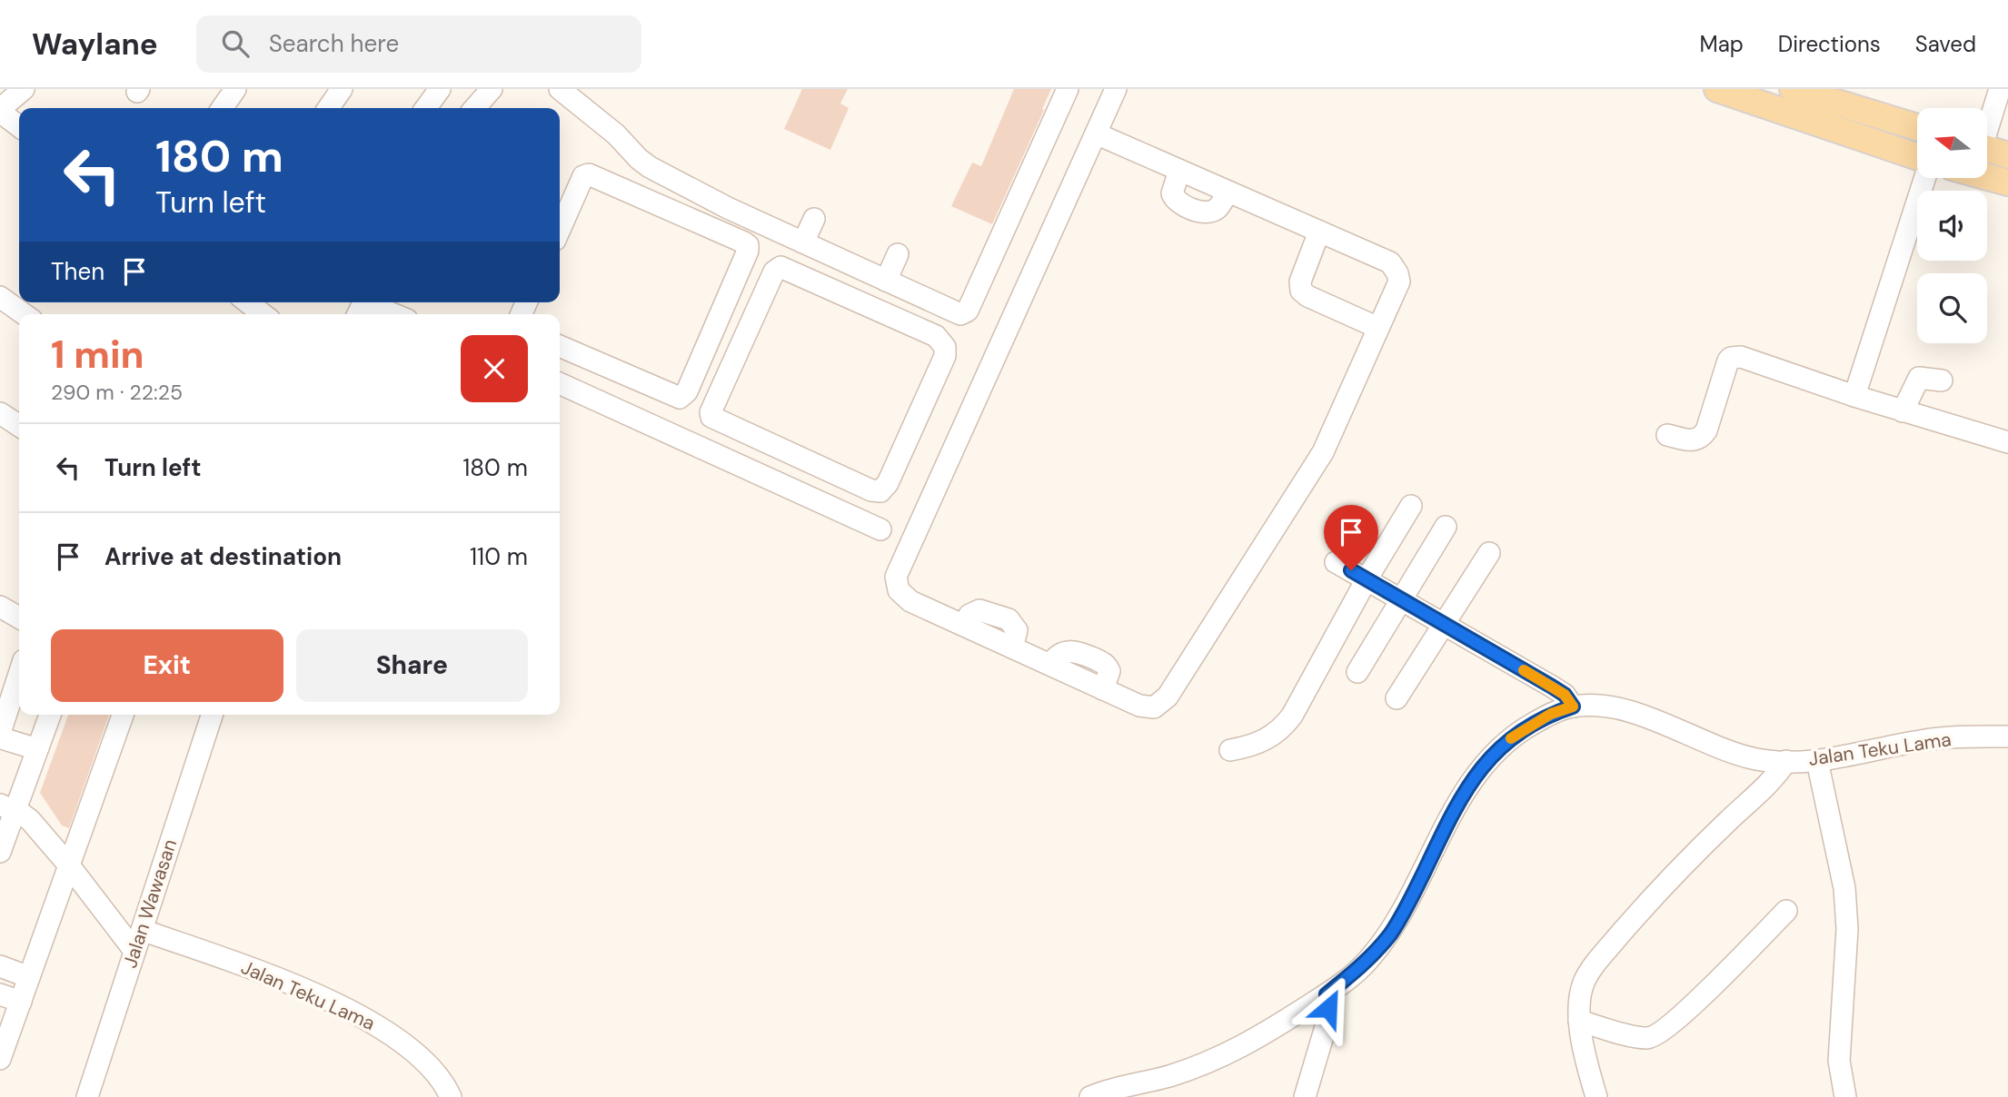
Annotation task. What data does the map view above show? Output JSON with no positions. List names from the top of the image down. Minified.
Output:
{"streets":{"street":["Jalan Teku Lama","Jalan Wawasan"]},"crossings":[["Jalan Teku Lama","Jalan Wawasan"]],"north":"left","page":{"header":"Waylane","search":"Search here","nav":["Map","Directions","Saved"],"turn":["180 m","Turn left"],"then":"Then","heading":["1 min","290 m · 22:25"],"list":[{"name":"Turn left","value":"180 m"},{"name":"Arrive at destination","value":"110 m"}],"buttons":["Exit","Share"]}}
